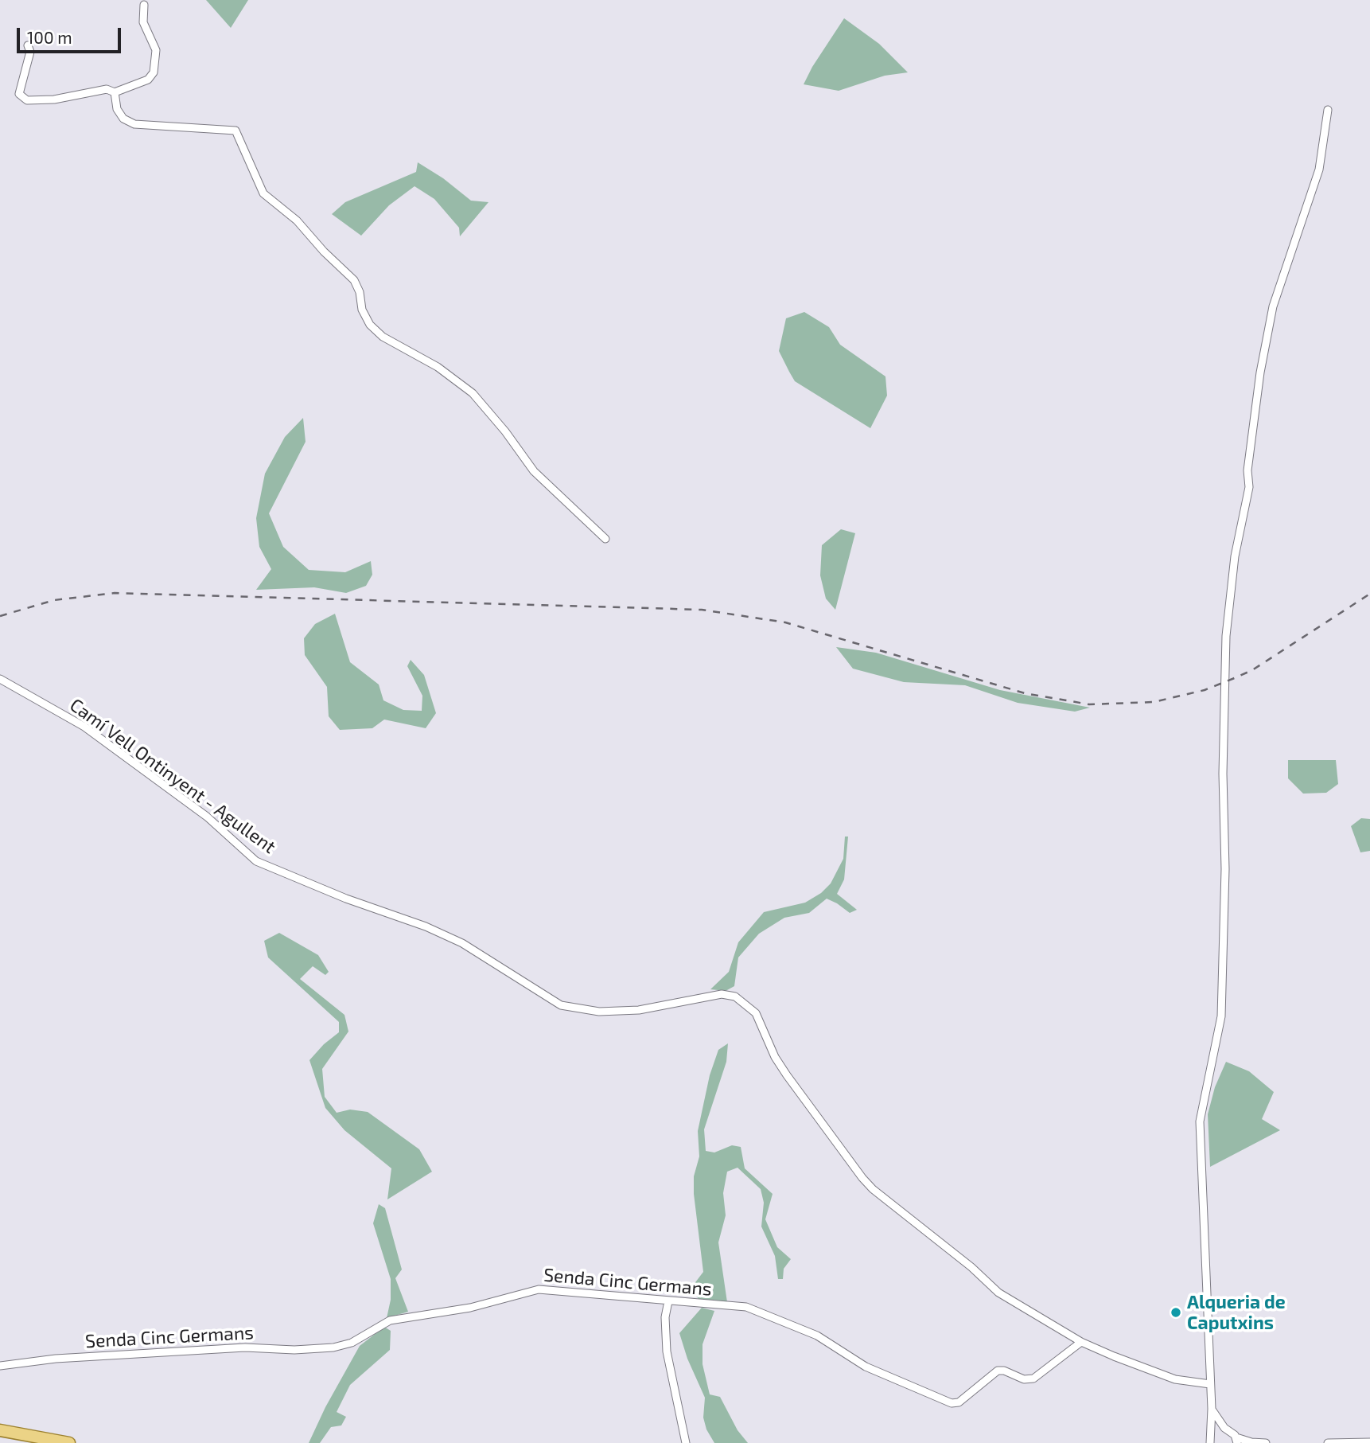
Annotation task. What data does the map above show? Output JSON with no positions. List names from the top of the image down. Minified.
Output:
{"streets":{"street":["Camí Vell Ontinyent - Agullent","Senda Cinc Germans"]},"crossings":[["Camí Vell Ontinyent - Agullent","Senda Cinc Germans"]],"places":["Alqueria de Caputxins"],"scale_bar":"100 m"}
